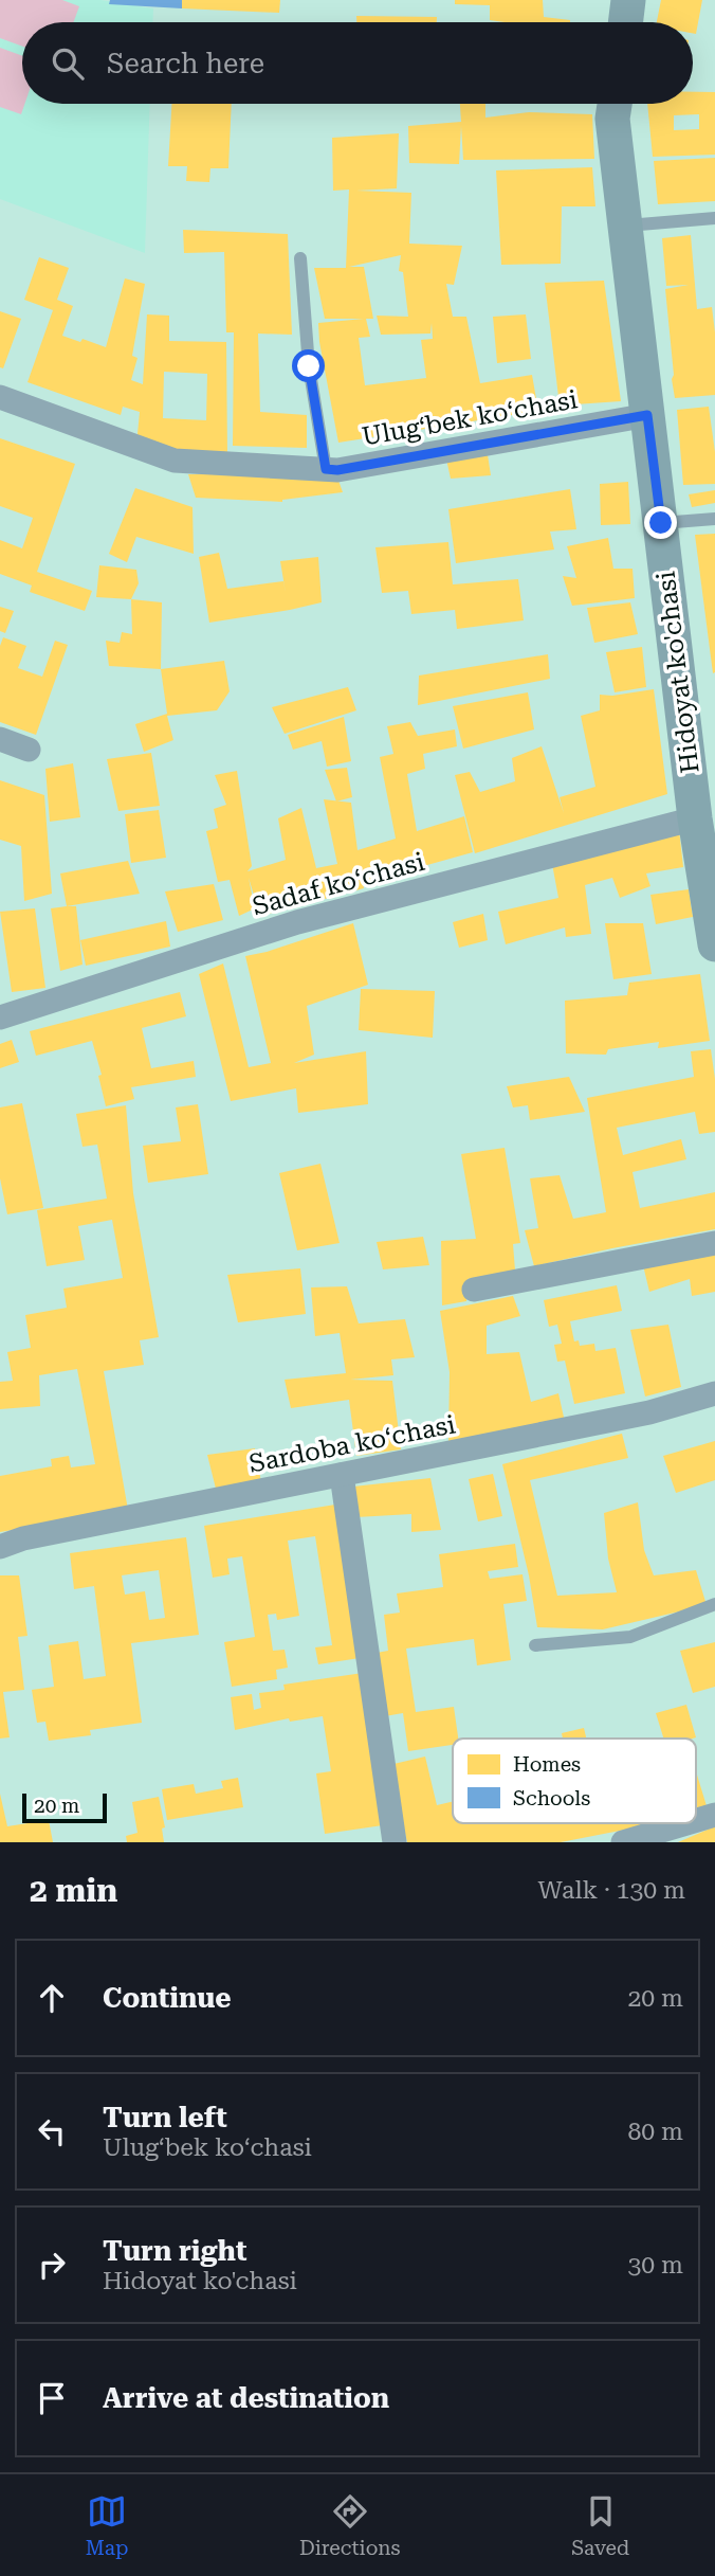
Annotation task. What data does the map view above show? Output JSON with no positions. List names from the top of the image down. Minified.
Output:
{"streets":{"street":["Ulugʻbek koʻchasi","Hidoyat ko'chasi","Sadaf koʻchasi","Sardoba koʻchasi"]},"crossings":[["Ulugʻbek koʻchasi","Hidoyat ko'chasi"],["Hidoyat ko'chasi","Sadaf koʻchasi"]],"legend":["Homes","Schools"],"scale_bar":"20 m","page":{"search":"Search here","scale":"20 m","heading":["2 min","Walk · 130 m"],"list":[["Continue","20 m"],["Turn left","Ulugʻbek koʻchasi","80 m"],["Turn right","Hidoyat ko'chasi","30 m"],"Arrive at destination"],"nav":["Map","Directions","Saved"]}}
